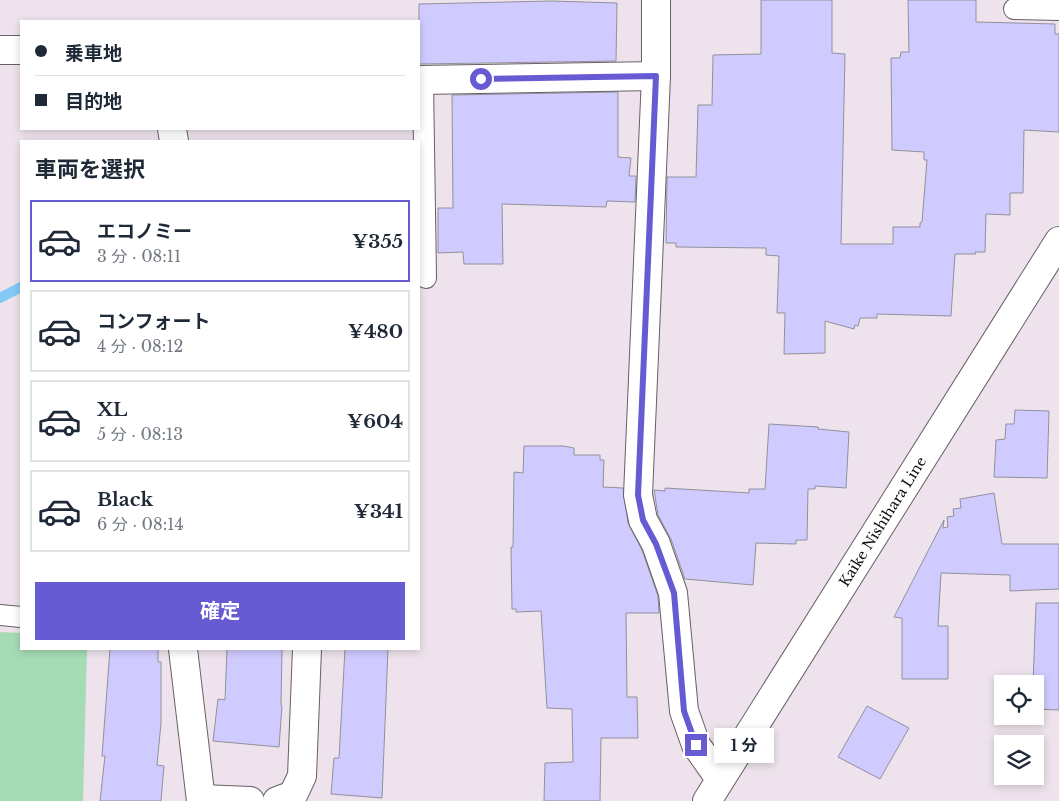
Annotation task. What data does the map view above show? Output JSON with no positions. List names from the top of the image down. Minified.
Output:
{"streets":{"street":["Kaike Nishihara Line"]},"page":{"banner":["乗車地","目的地"],"heading":"車両を選択","list":[{"name":"エコノミー","note":"3 分 · 08:11","value":"¥355"},{"name":"コンフォート","note":"4 分 · 08:12","value":"¥480"},{"name":"XL","note":"5 分 · 08:13","value":"¥604"},{"name":"Black","note":"6 分 · 08:14","value":"¥341"}],"buttons":"確定","bubble":"1 分"}}
